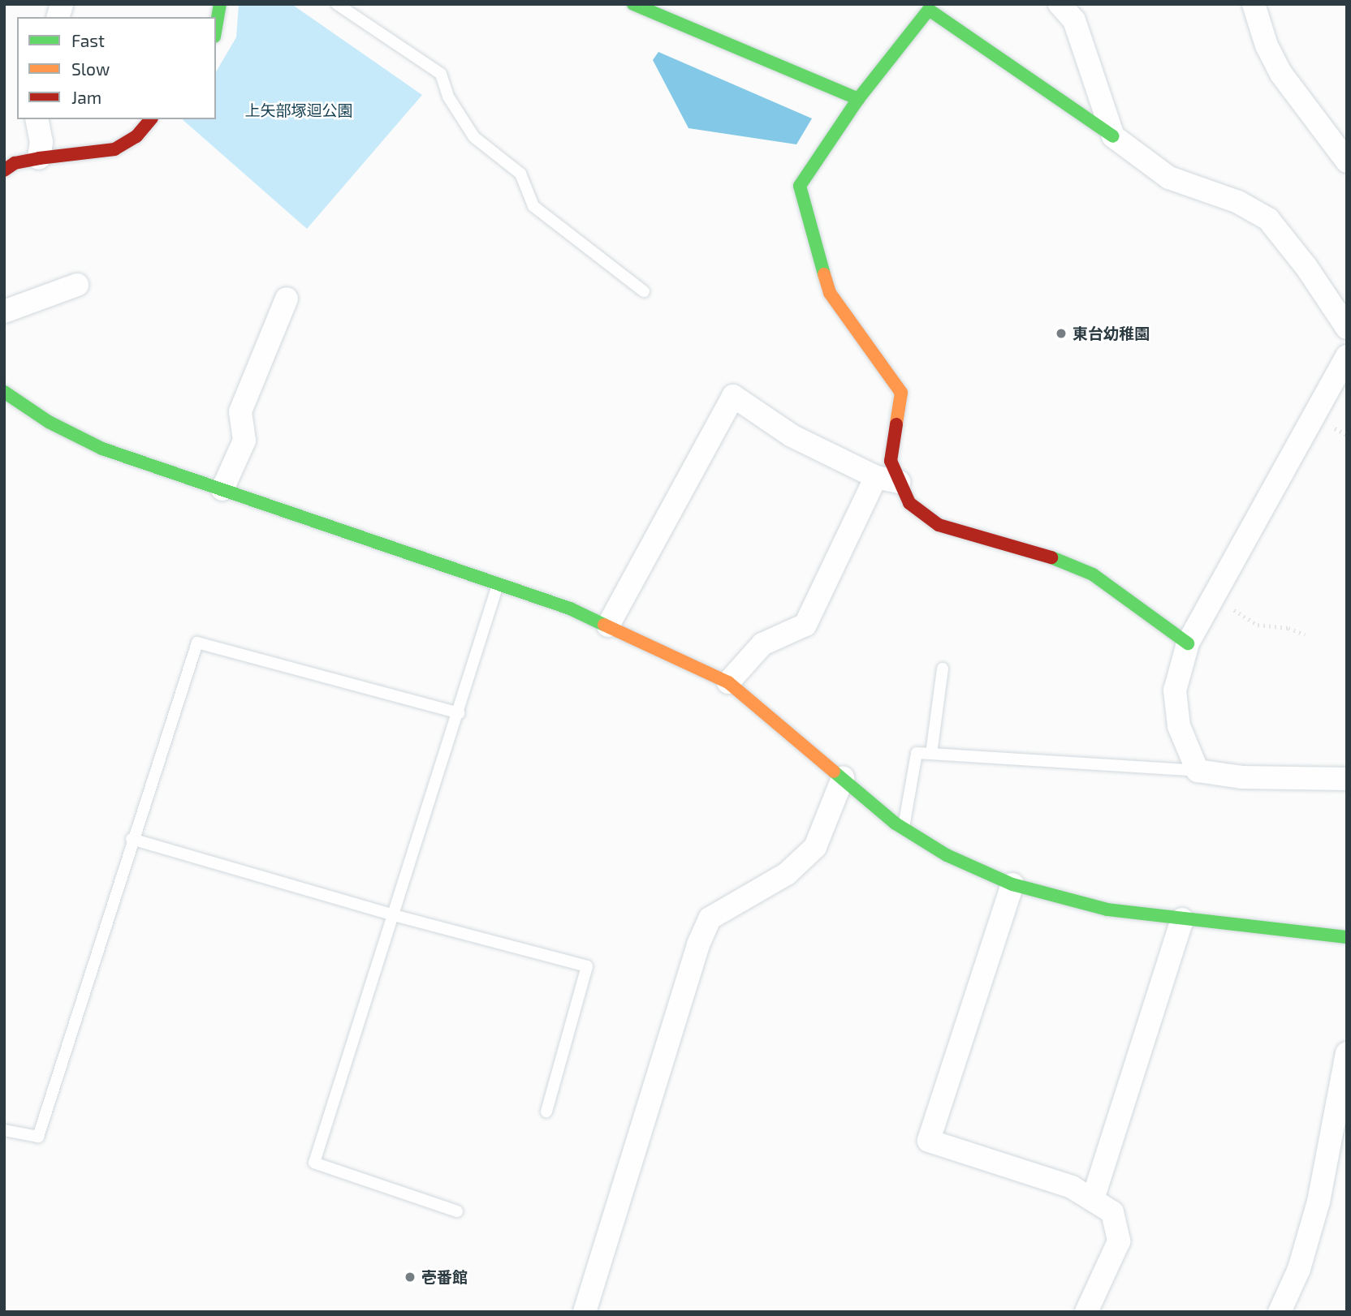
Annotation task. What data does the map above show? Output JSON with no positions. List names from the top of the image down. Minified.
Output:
{"parks":["上矢部塚迴公園"],"places":["東台幼稚園","壱番館"],"legend":["Fast","Slow","Jam"]}
